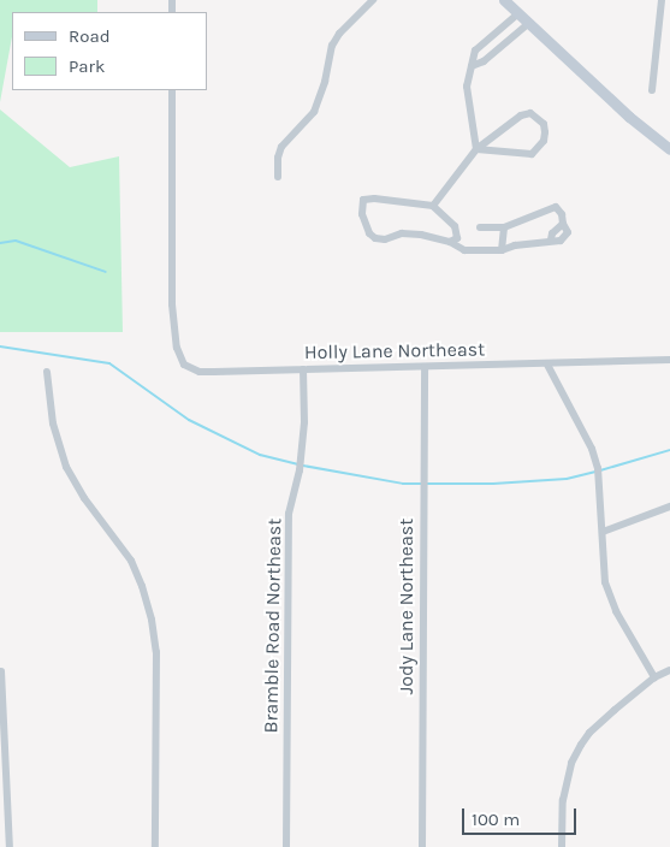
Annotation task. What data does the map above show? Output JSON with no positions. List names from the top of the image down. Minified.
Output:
{"streets":{"street":["Holly Lane Northeast","Jody Lane Northeast","Bramble Road Northeast"]},"crossings":[["Holly Lane Northeast","Jody Lane Northeast"],["Holly Lane Northeast","Bramble Road Northeast"]],"legend":["Road","Park"],"scale_bar":"100 m"}
